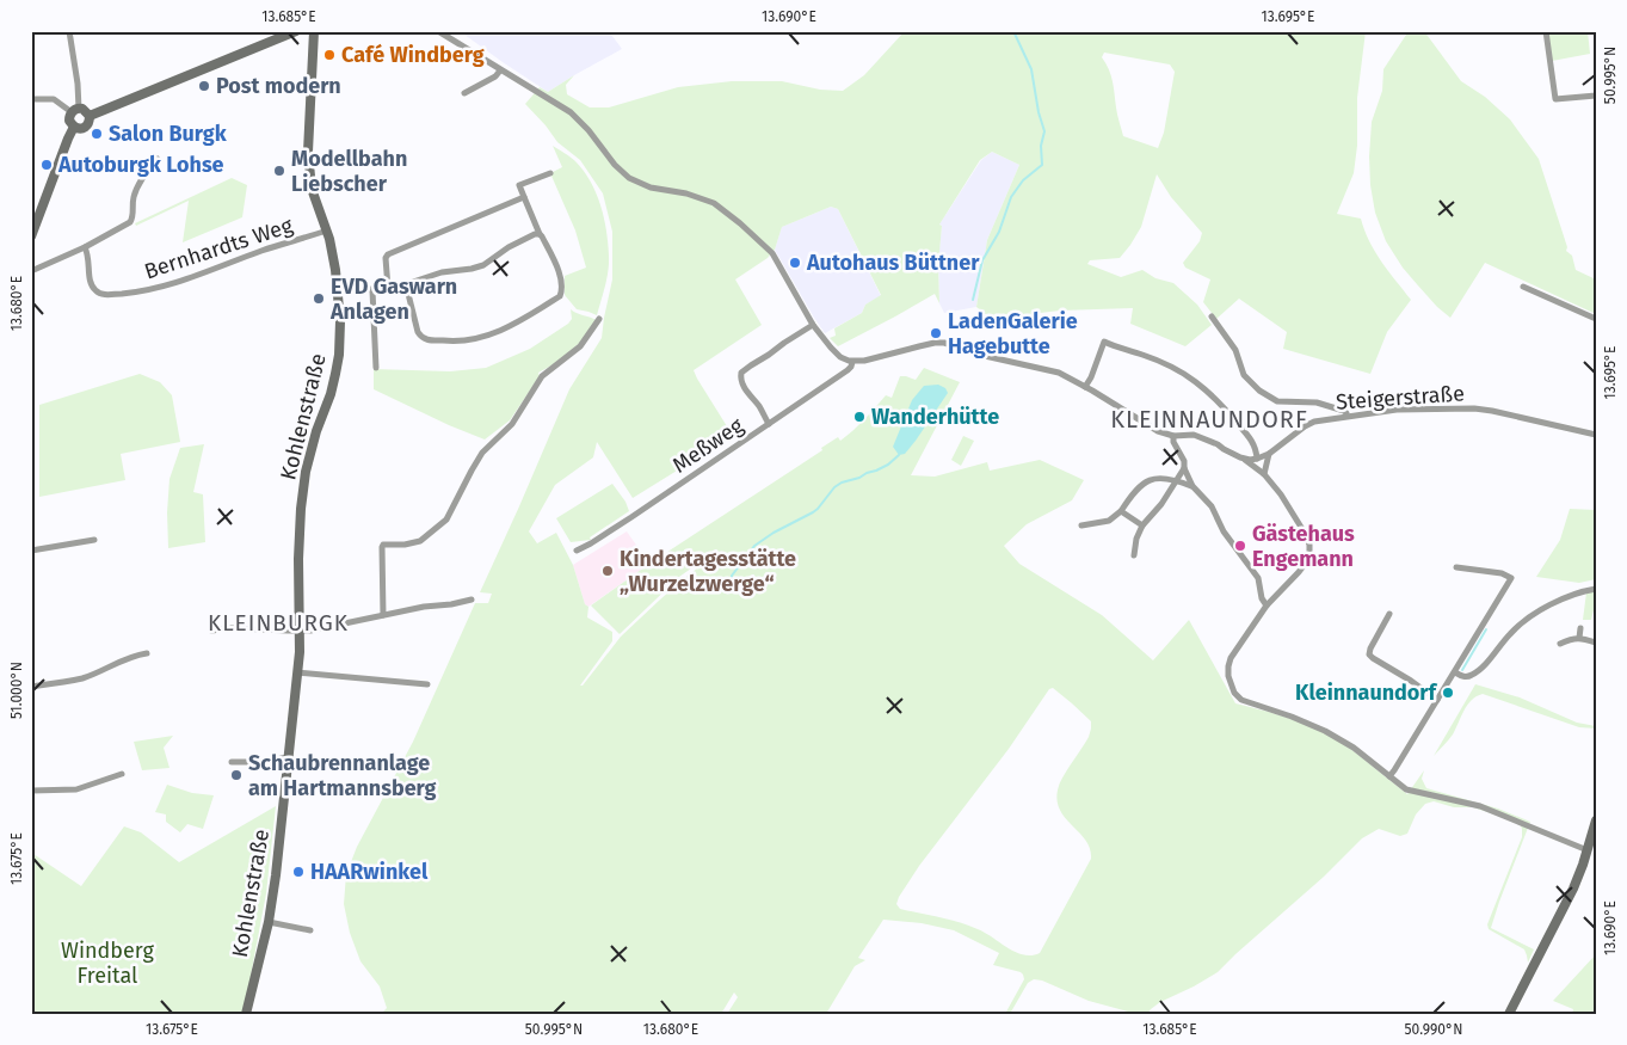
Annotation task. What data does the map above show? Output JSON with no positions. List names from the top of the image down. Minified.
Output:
{"streets":{"street":["Bernhardts Weg","Steigerstraße","Kohlenstraße","Meßweg"]},"crossings":[["Bernhardts Weg","Kohlenstraße"],["Steigerstraße","Meßweg"]],"districts":["KLEINNAUNDORF","KLEINBURGK"],"parks":["Windberg Freital"],"places":["Café Windberg","Post modern","Salon Burgk","Autoburgk Lohse","Modellbahn Liebscher","Autohaus Büttner","EVD Gaswarn Anlagen","LadenGalerie Hagebutte","Wanderhütte","Gästehaus Engemann","Kindertagesstätte „Wurzelzwerge“","Kleinnaundorf","Schaubrennanlage am Hartmannsberg","HAARwinkel"],"coordinates":["13.685°E","13.690°E","13.695°E","50.995°N","13.680°E","51.000°N","13.675°E","50.990°N"]}
